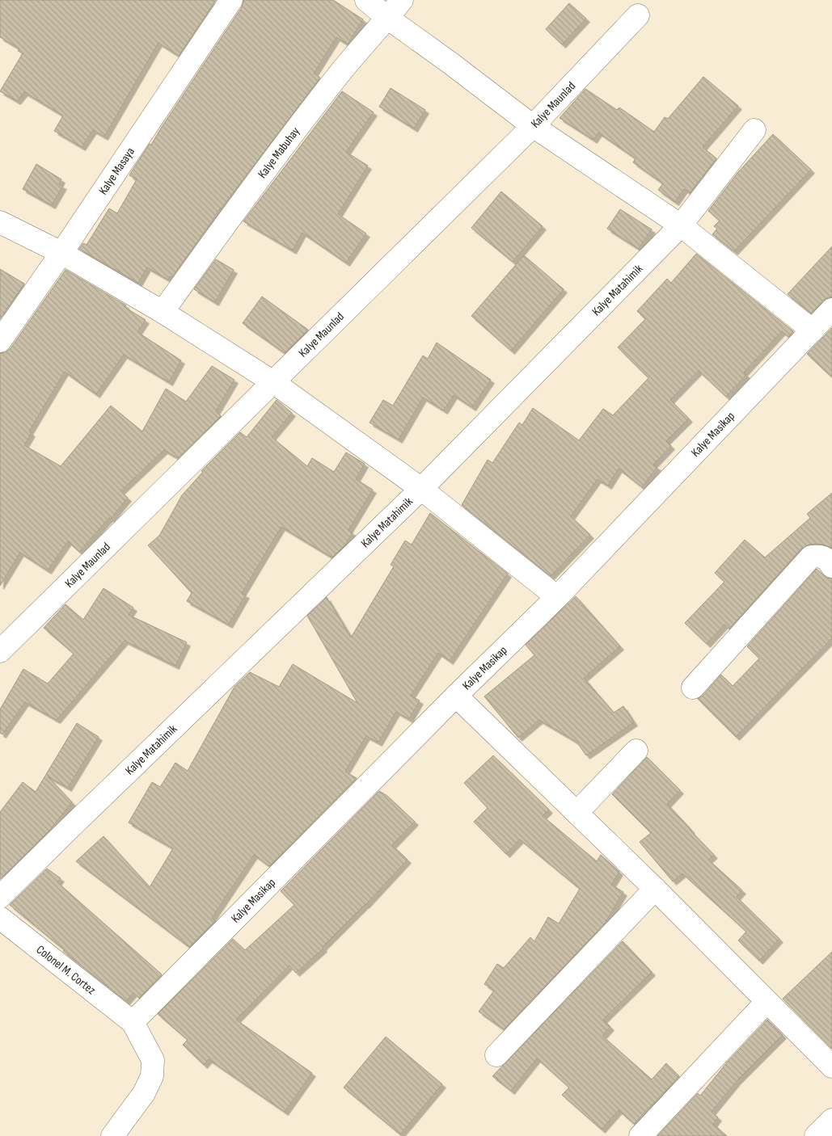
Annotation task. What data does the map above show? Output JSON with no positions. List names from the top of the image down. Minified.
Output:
{"streets":{"street":["Kalye Maunlad","Kalye Mabuhay","Kalye Masaya","Kalye Matahimik","Kalye Masikap","Colonel M. Cortez"]},"crossings":[["Kalye Masikap","Colonel M. Cortez"]]}
